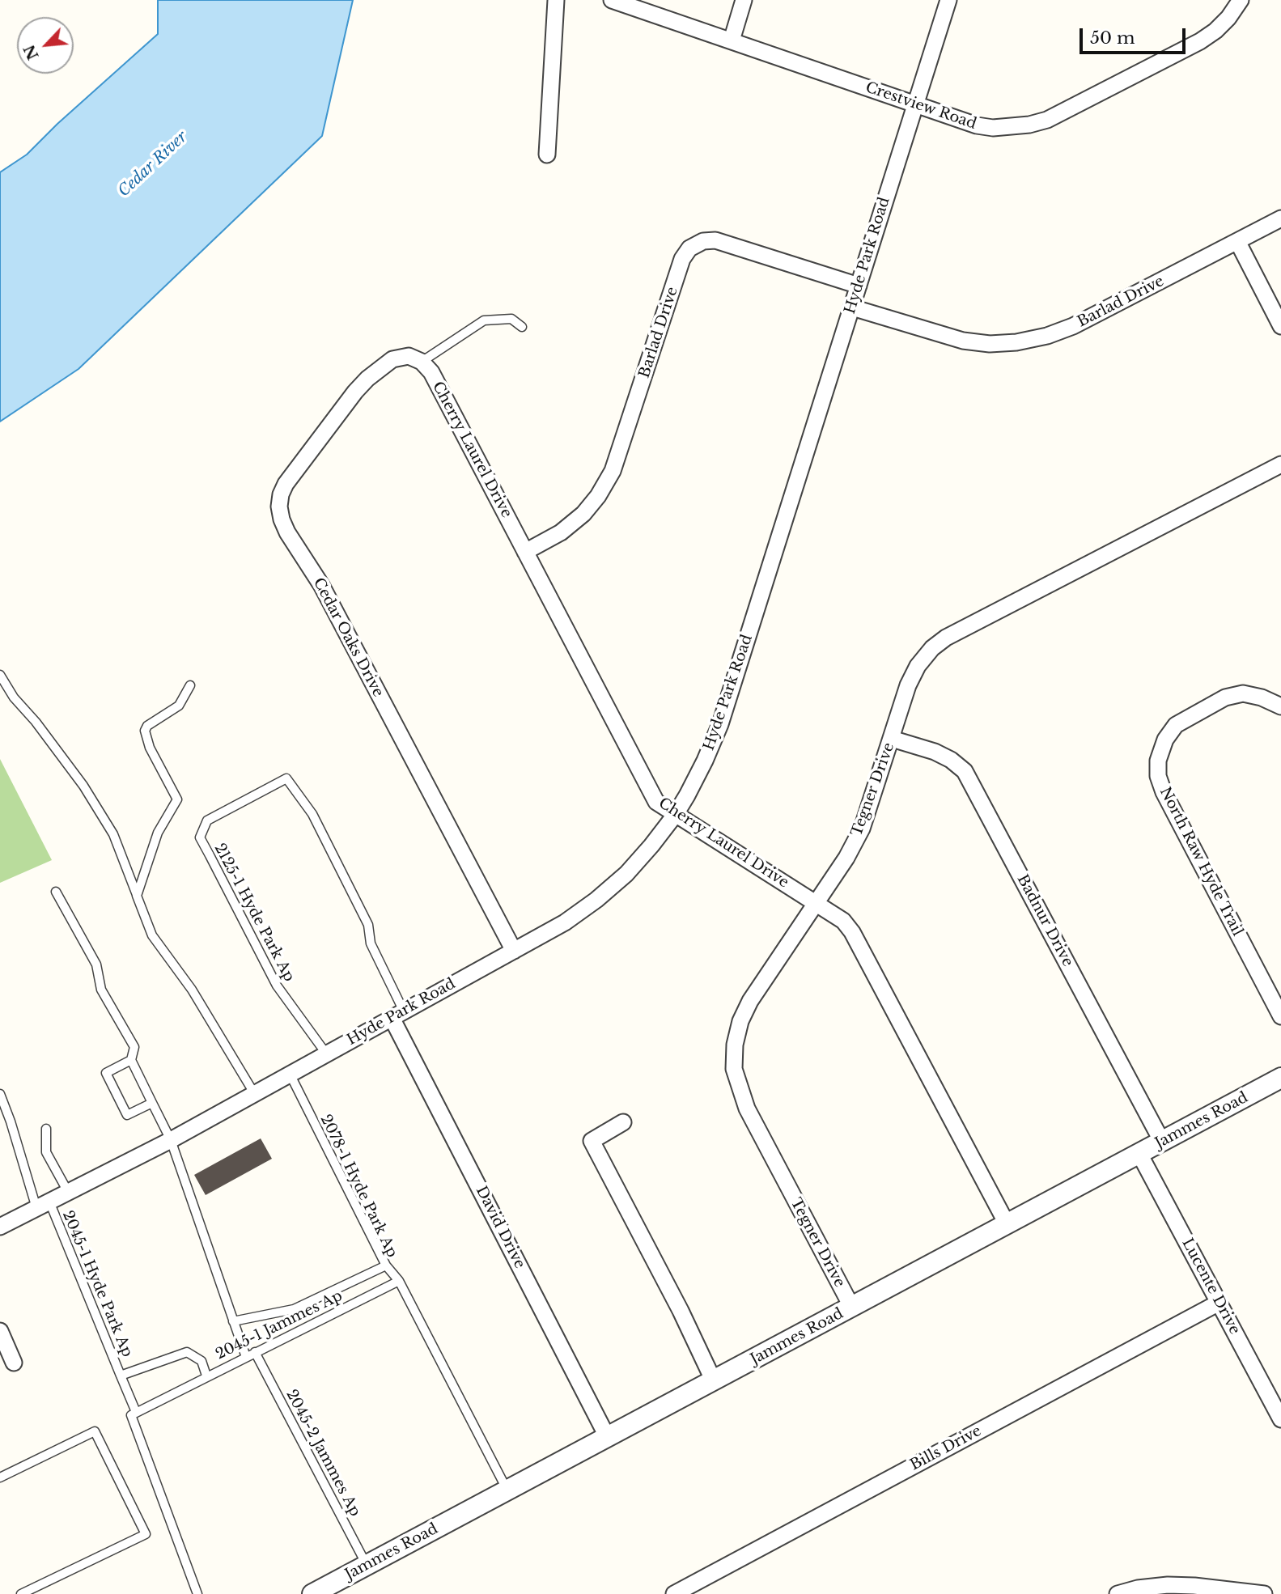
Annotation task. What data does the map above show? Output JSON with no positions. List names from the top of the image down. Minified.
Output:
{"streets":{"street":["Crestview Road","Hyde Park Road","Barlad Drive","Cherry Laurel Drive","Cedar Oaks Drive","Tegner Drive","North Raw Hyde Trail","Badnur Drive","Jammes Road","David Drive","Lucente Drive","Bills Drive"],"lane":["2125-1 Hyde Park Ap","2078-1 Hyde Park Ap","2045-1 Hyde Park Ap","2045-1 Jammes Ap","2045-2 Jammes Ap"]},"crossings":[["Crestview Road","Hyde Park Road"],["Hyde Park Road","Barlad Drive"],["Hyde Park Road","Cherry Laurel Drive"],["Hyde Park Road","Cedar Oaks Drive"],["Hyde Park Road","2125-1 Hyde Park Ap"],["Hyde Park Road","2078-1 Hyde Park Ap"],["Hyde Park Road","David Drive"],["Hyde Park Road","2045-1 Hyde Park Ap"],["Barlad Drive","Cherry Laurel Drive"],["Cherry Laurel Drive","Cedar Oaks Drive"],["Cherry Laurel Drive","Tegner Drive"],["Cherry Laurel Drive","Jammes Road"],["Tegner Drive","Badnur Drive"],["Tegner Drive","Jammes Road"],["2125-1 Hyde Park Ap","David Drive"],["Badnur Drive","Jammes Road"],["Jammes Road","David Drive"],["Jammes Road","Lucente Drive"],["Jammes Road","2045-2 Jammes Ap"],["2045-1 Hyde Park Ap","2045-1 Jammes Ap"],["Lucente Drive","Bills Drive"],["2045-1 Jammes Ap","2045-2 Jammes Ap"]],"water":["Cedar River"],"scale_bar":"50 m","north":"bottom left"}
